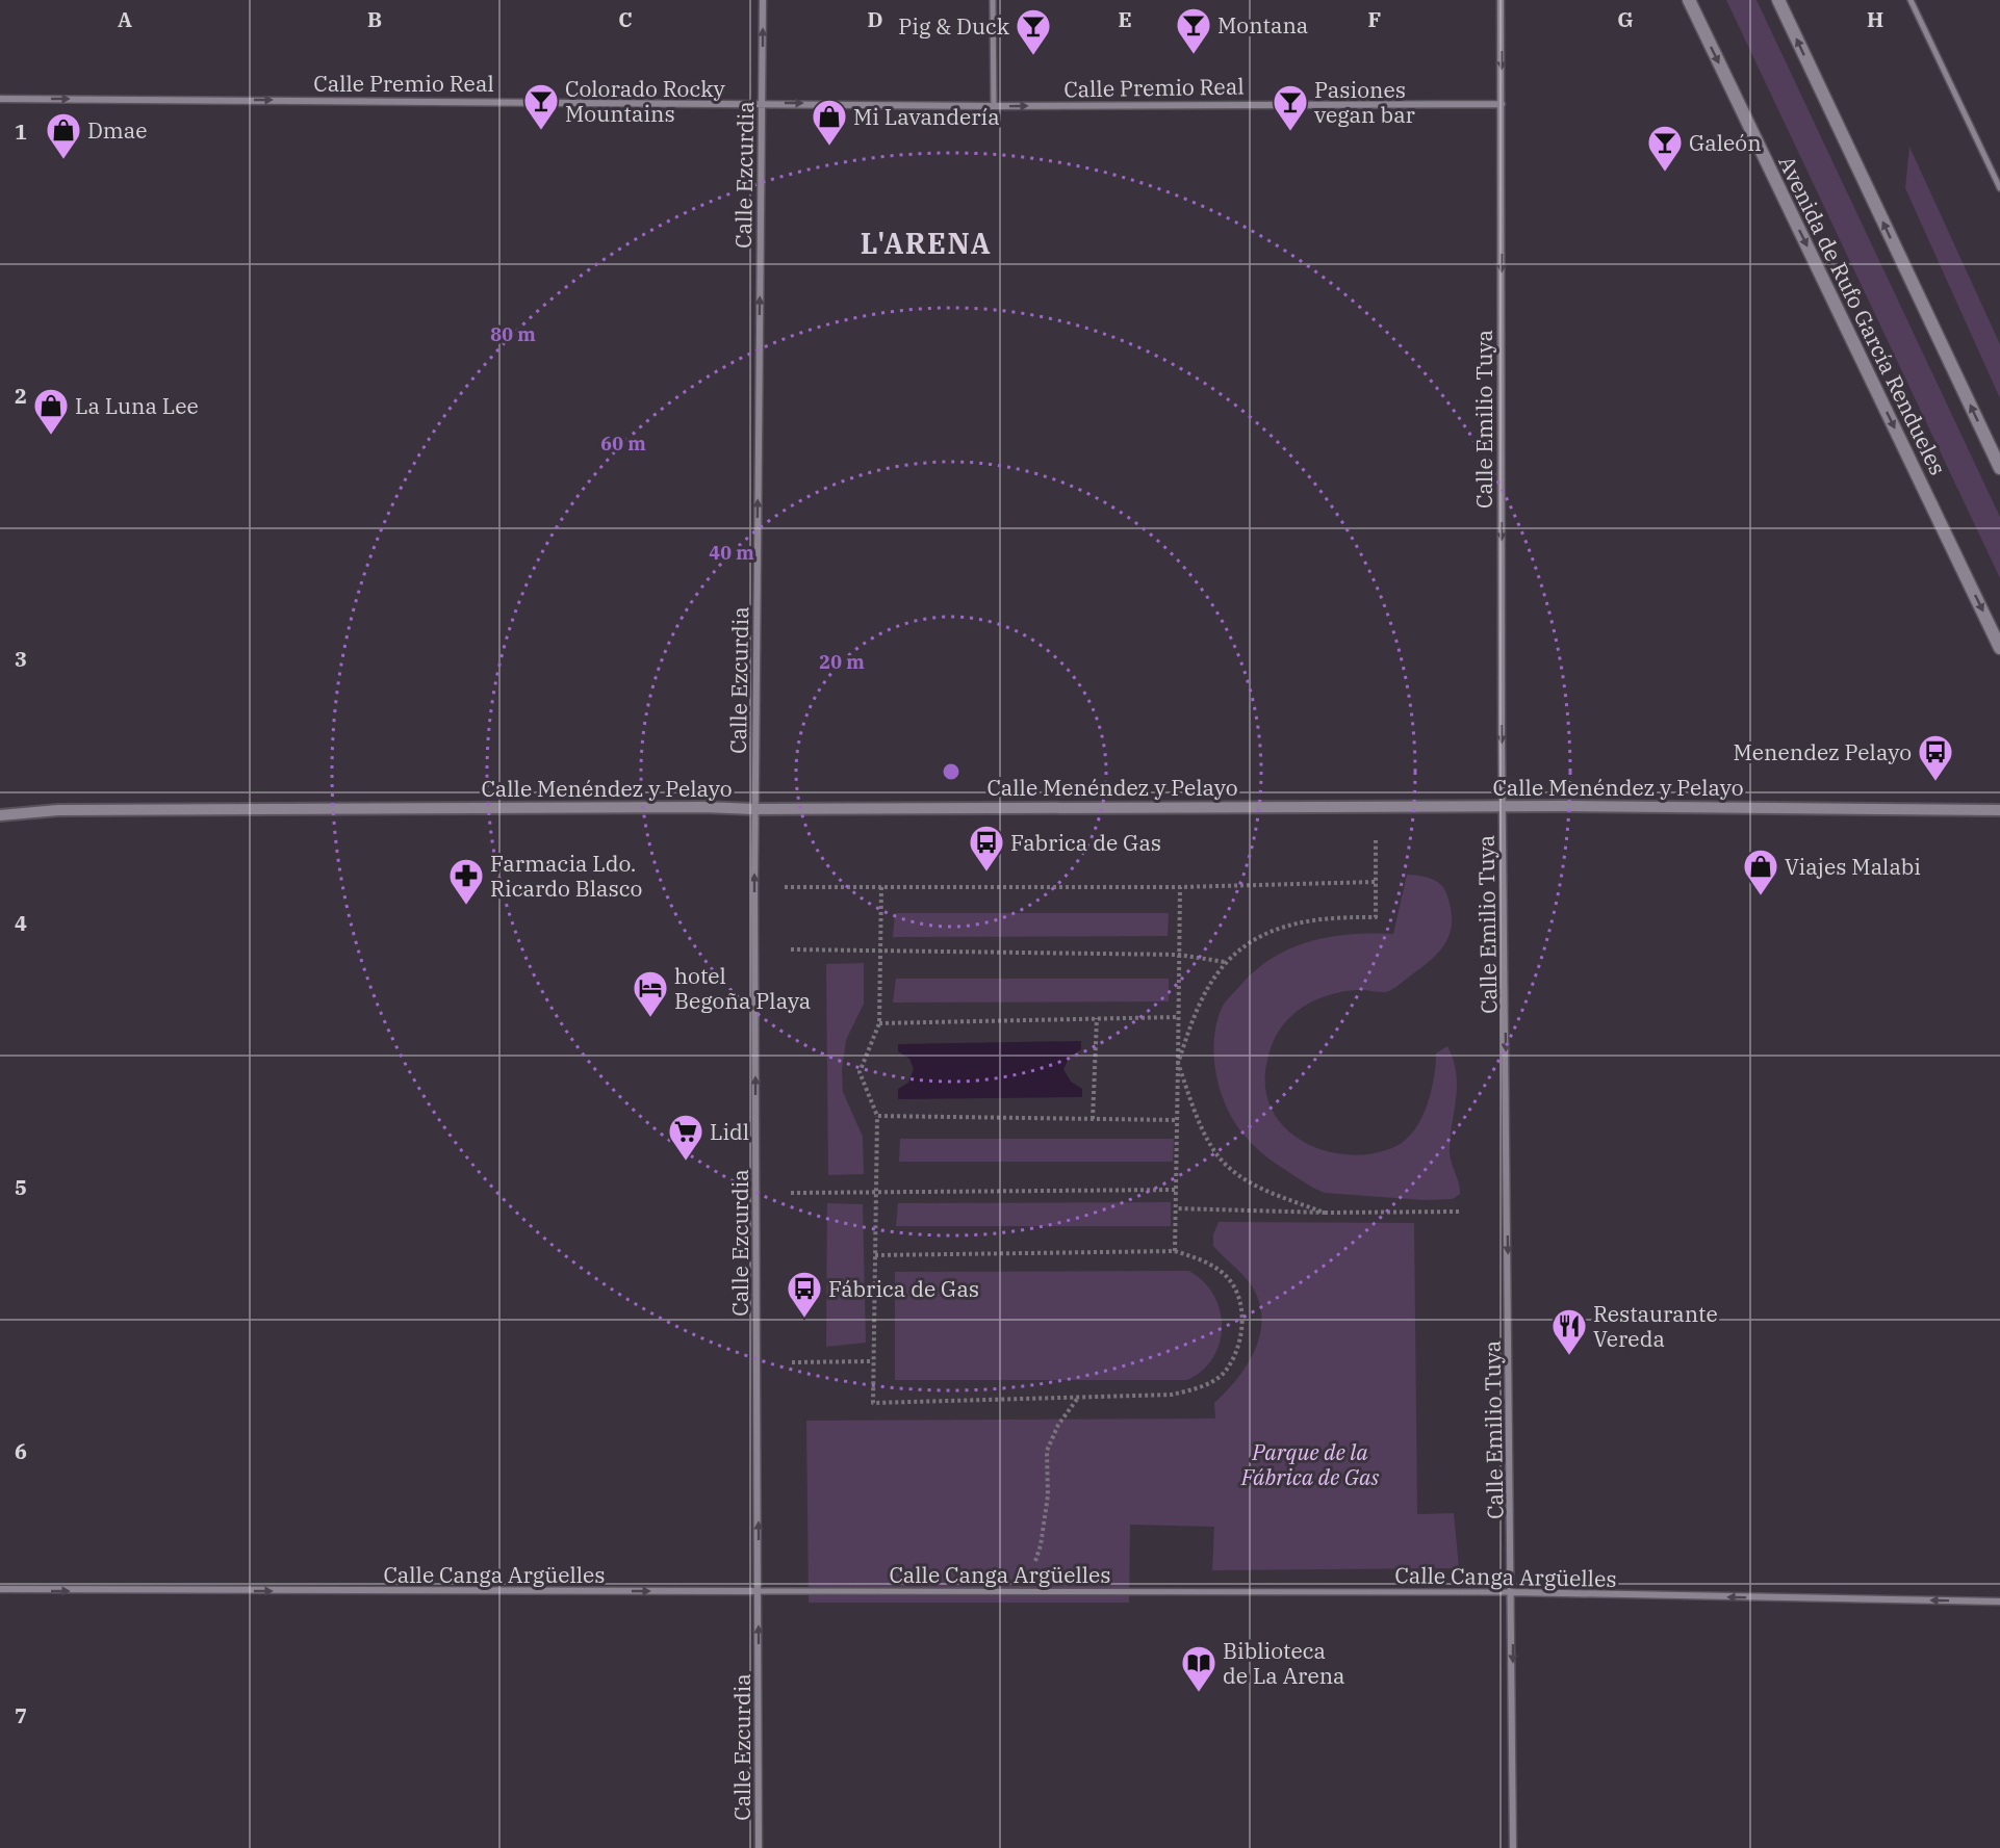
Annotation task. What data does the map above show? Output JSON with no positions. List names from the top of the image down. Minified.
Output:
{"streets":{"main road":["Avenida de Rufo García Rendueles"],"street":["Calle Premio Real","Calle Ezcurdia","Calle Emilio Tuya","Calle Menéndez y Pelayo","Calle Canga Argüelles"]},"crossings":[["Calle Premio Real","Calle Ezcurdia"],["Calle Premio Real","Calle Emilio Tuya"],["Calle Ezcurdia","Calle Menéndez y Pelayo"],["Calle Ezcurdia","Calle Canga Argüelles"],["Calle Emilio Tuya","Calle Menéndez y Pelayo"],["Calle Emilio Tuya","Calle Canga Argüelles"]],"one_way":["Calle Premio Real","Calle Ezcurdia","Calle Emilio Tuya"],"districts":["L'ARENA"],"parks":["Parque de la Fábrica de Gas"],"places":{"bar":["Montana","Pig & Duck","Colorado Rocky Mountains","Pasiones vegan bar","Galeón"],"shop":["Mi Lavandería","Dmae","La Luna Lee","Viajes Malabi"],"bus stop":["Menendez Pelayo","Fabrica de Gas","Fábrica de Gas"],"pharmacy":["Farmacia Ldo. Ricardo Blasco"],"hotel":["hotel Begoña Playa"],"supermarket":["Lidl"],"restaurant":["Restaurante Vereda"],"library":["Biblioteca de La Arena"]},"grid":{"columns":["A","B","C","D","E","F","G","H"],"rows":["1","2","3","4","5","6","7"]},"rings":["80 m","60 m","40 m","20 m"]}
